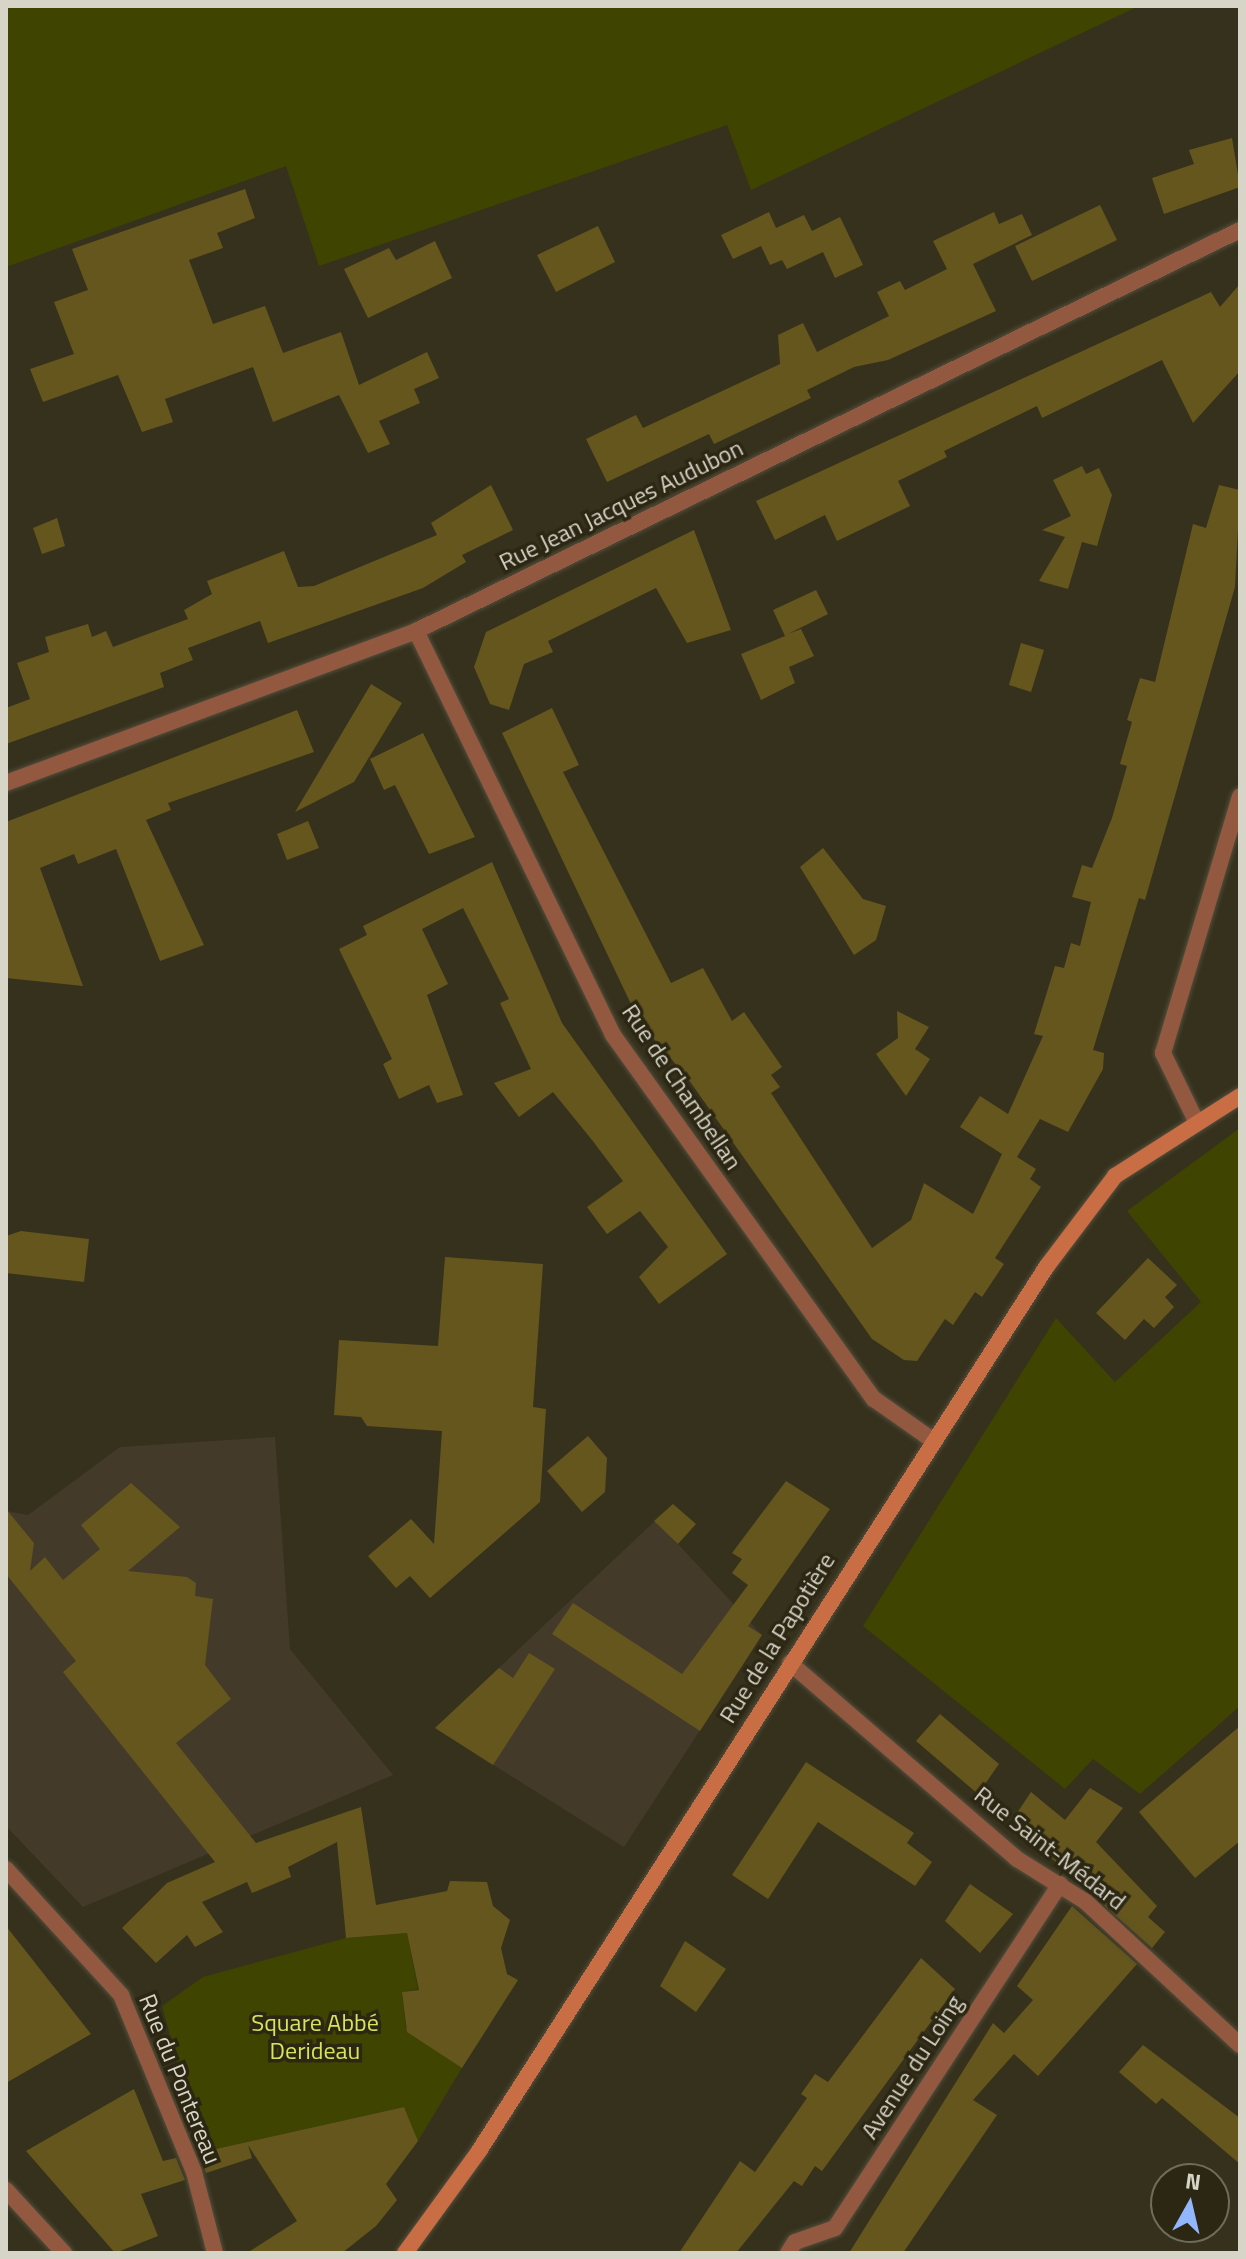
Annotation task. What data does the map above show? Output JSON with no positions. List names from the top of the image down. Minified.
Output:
{"streets":{"street":["Rue Jean Jacques Audubon","Rue de Chambellan","Rue de la Papotière","Rue Saint-Médard","Avenue du Loing","Rue du Pontereau"]},"crossings":[["Rue Jean Jacques Audubon","Rue de Chambellan"],["Rue de Chambellan","Rue de la Papotière"],["Rue de la Papotière","Rue Saint-Médard"],["Rue Saint-Médard","Avenue du Loing"]],"parks":["Square Abbé Derideau"],"north":"top"}
